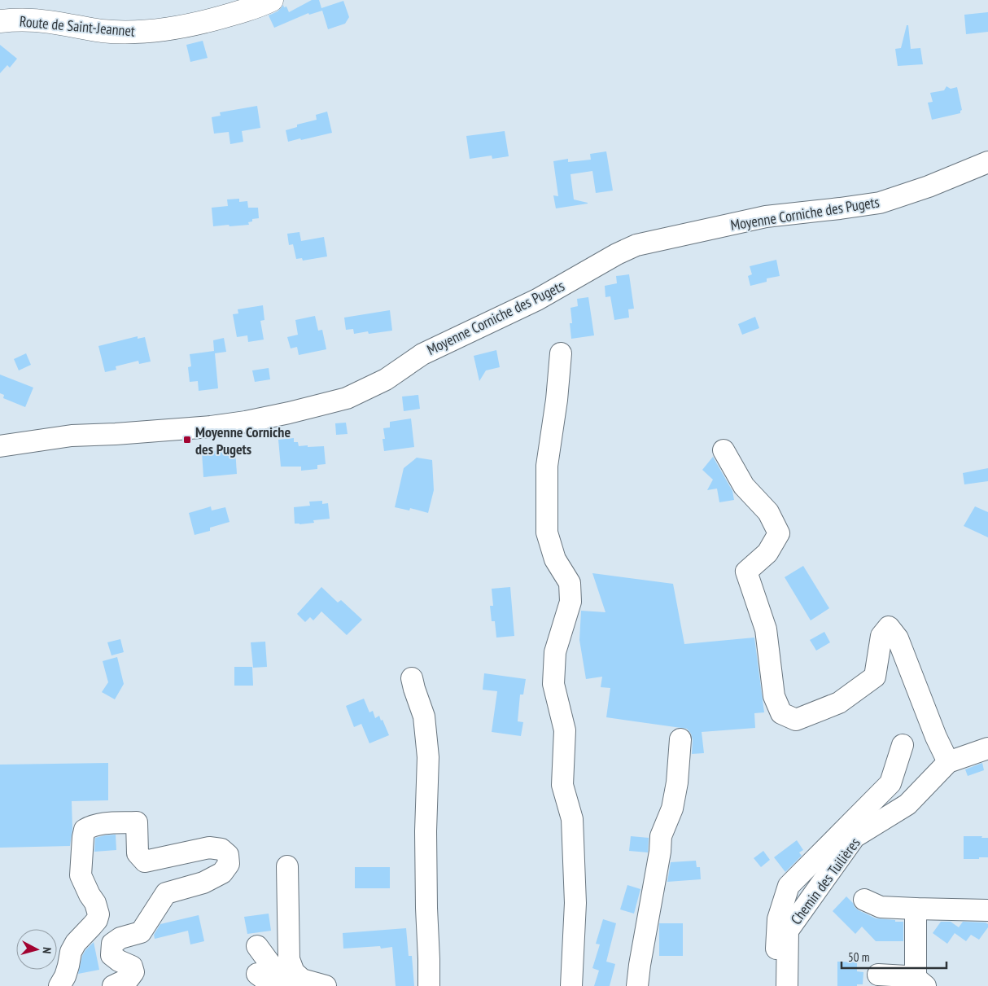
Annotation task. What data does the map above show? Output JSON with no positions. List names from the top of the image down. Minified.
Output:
{"streets":{"main road":["Route de Saint-Jeannet"],"street":["Moyenne Corniche des Pugets","Chemin des Tuilières"]},"places":{"transit":["Moyenne Corniche des Pugets"]},"scale_bar":"50 m","north":"right"}
